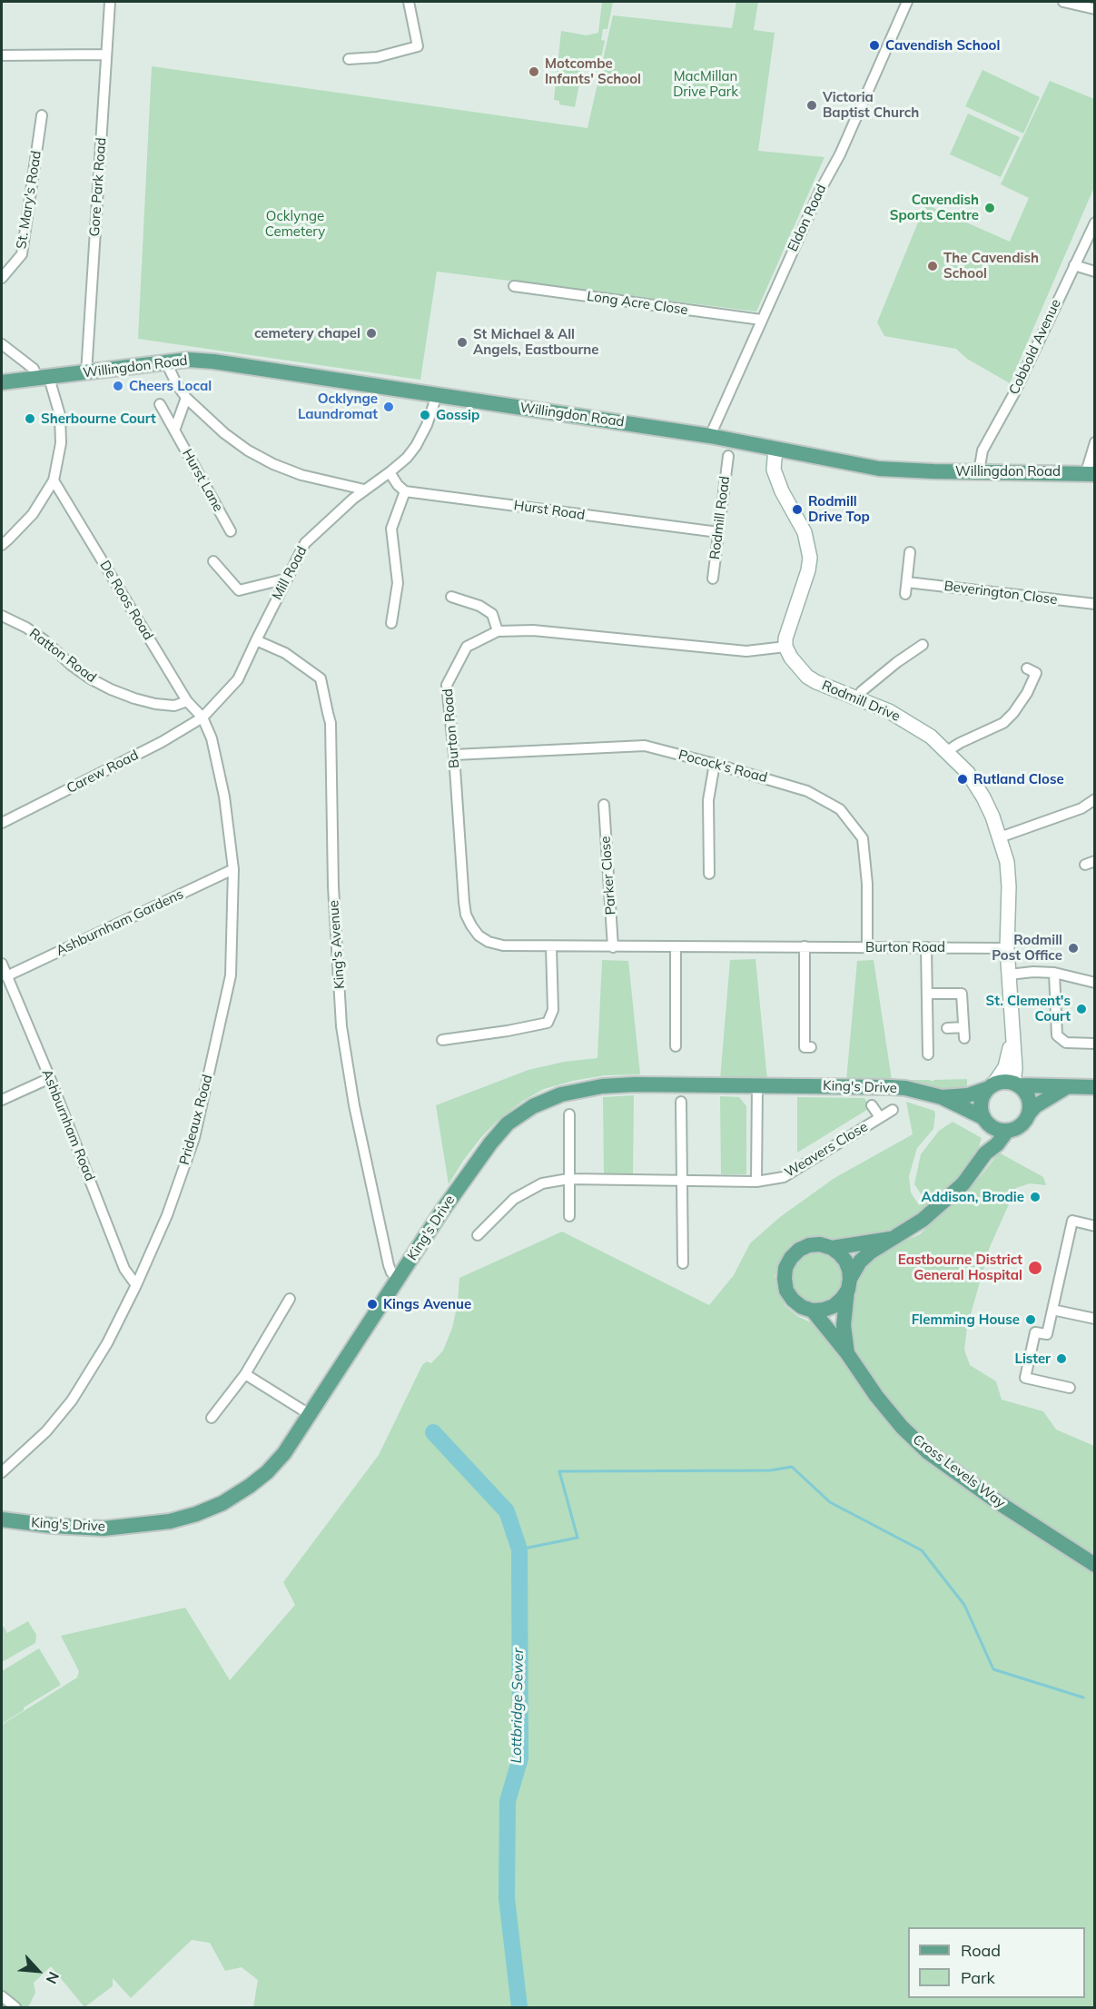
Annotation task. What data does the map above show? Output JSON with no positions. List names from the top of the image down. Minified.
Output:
{"streets":{"main road":["Willingdon Road","King's Drive","Cross Levels Way"],"street":["Gore Park Road","St. Mary's Road","Eldon Road","Long Acre Close","Cobbold Avenue","Hurst Lane","Hurst Road","Rodmill Road","Mill Road","Beverington Close","De Roos Road","Ratton Road","Rodmill Drive","Burton Road","Pocock's Road","Carew Road","Parker Close","Ashburnham Gardens","King's Avenue","Prideaux Road","Ashburnham Road","Weavers Close"]},"crossings":[["Gore Park Road","Willingdon Road"],["Eldon Road","Long Acre Close"],["Eldon Road","Willingdon Road"],["Cobbold Avenue","Willingdon Road"],["Willingdon Road","Mill Road"],["Hurst Road","Rodmill Road"],["Mill Road","De Roos Road"],["Mill Road","Carew Road"],["Mill Road","King's Avenue"],["Mill Road","Prideaux Road"],["De Roos Road","Ratton Road"],["De Roos Road","Carew Road"],["De Roos Road","Prideaux Road"],["Rodmill Drive","Burton Road"],["Rodmill Drive","King's Drive"],["Rodmill Drive","Cross Levels Way"],["Burton Road","Pocock's Road"],["Burton Road","Parker Close"],["Carew Road","Prideaux Road"],["Ashburnham Gardens","Prideaux Road"],["Ashburnham Gardens","Ashburnham Road"],["King's Avenue","King's Drive"],["King's Drive","Cross Levels Way"],["Prideaux Road","Ashburnham Road"]],"water":["Lottbridge Sewer"],"parks":["MacMillan Drive Park","Ocklynge Cemetery"],"places":["Cavendish School","Motcombe Infants' School","Victoria Baptist Church","Cavendish Sports Centre","The Cavendish School","cemetery chapel","St Michael & All Angels, Eastbourne","Cheers Local","Ocklynge Laundromat","Gossip","Sherbourne Court","Rodmill Drive Top","Rutland Close","Rodmill Post Office","St. Clement's Court","Addison, Brodie","Eastbourne District General Hospital","Kings Avenue","Flemming House","Lister"],"legend":["Road","Park"],"north":"bottom right"}
